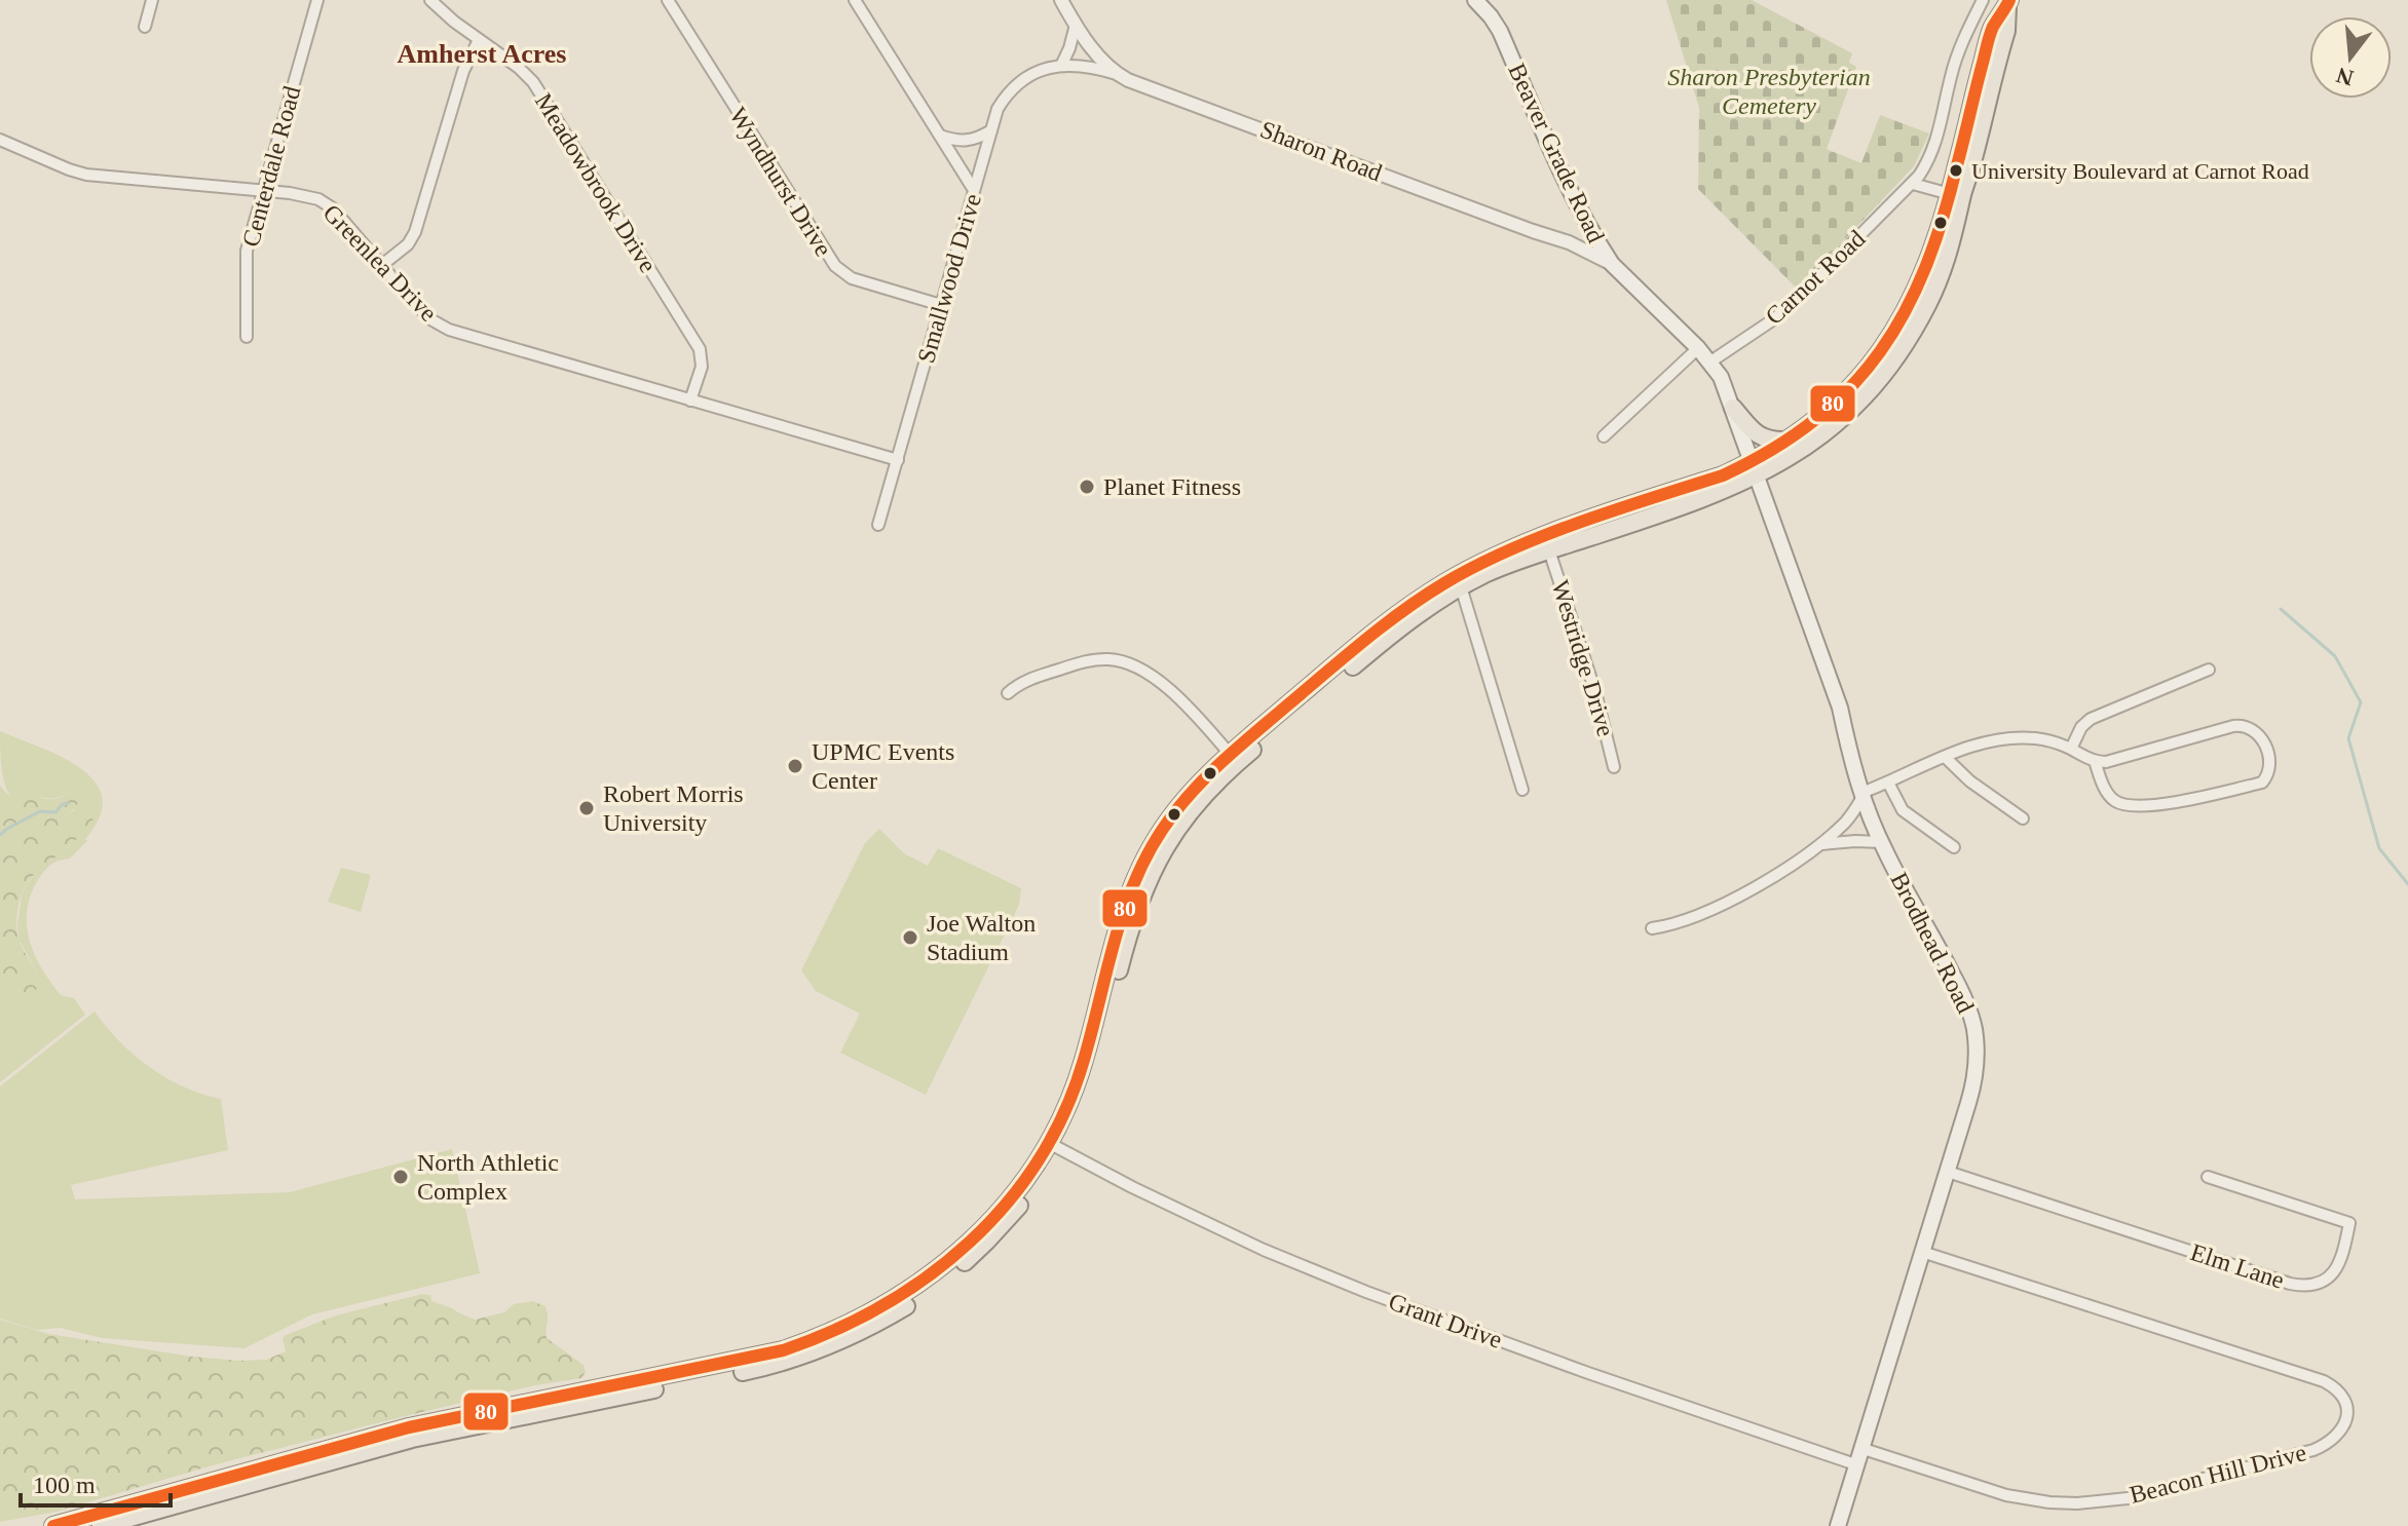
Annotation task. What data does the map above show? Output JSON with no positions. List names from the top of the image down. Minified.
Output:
{"streets":{"main road":["Beaver Grade Road","Brodhead Road"],"street":["Sharon Road","Centerdale Road","Wyndhurst Drive","Meadowbrook Drive","Greenlea Drive","Carnot Road","Smallwood Drive","Westridge Drive","Elm Lane","Grant Drive","Beacon Hill Drive"]},"crossings":[["Sharon Road","Beaver Grade Road"],["Sharon Road","Smallwood Drive"],["Beaver Grade Road","Carnot Road"],["Beaver Grade Road","Brodhead Road"],["Centerdale Road","Greenlea Drive"],["Wyndhurst Drive","Smallwood Drive"],["Meadowbrook Drive","Greenlea Drive"],["Greenlea Drive","Smallwood Drive"],["Brodhead Road","Elm Lane"],["Brodhead Road","Grant Drive"],["Brodhead Road","Beacon Hill Drive"]],"districts":["Amherst Acres"],"parks":["Sharon Presbyterian Cemetery"],"places":["University Boulevard at Carnot Road","Planet Fitness","UPMC Events Center","Robert Morris University","Joe Walton Stadium","North Athletic Complex"],"lines":["transit line 80"],"scale_bar":"100 m","north":"bottom"}
